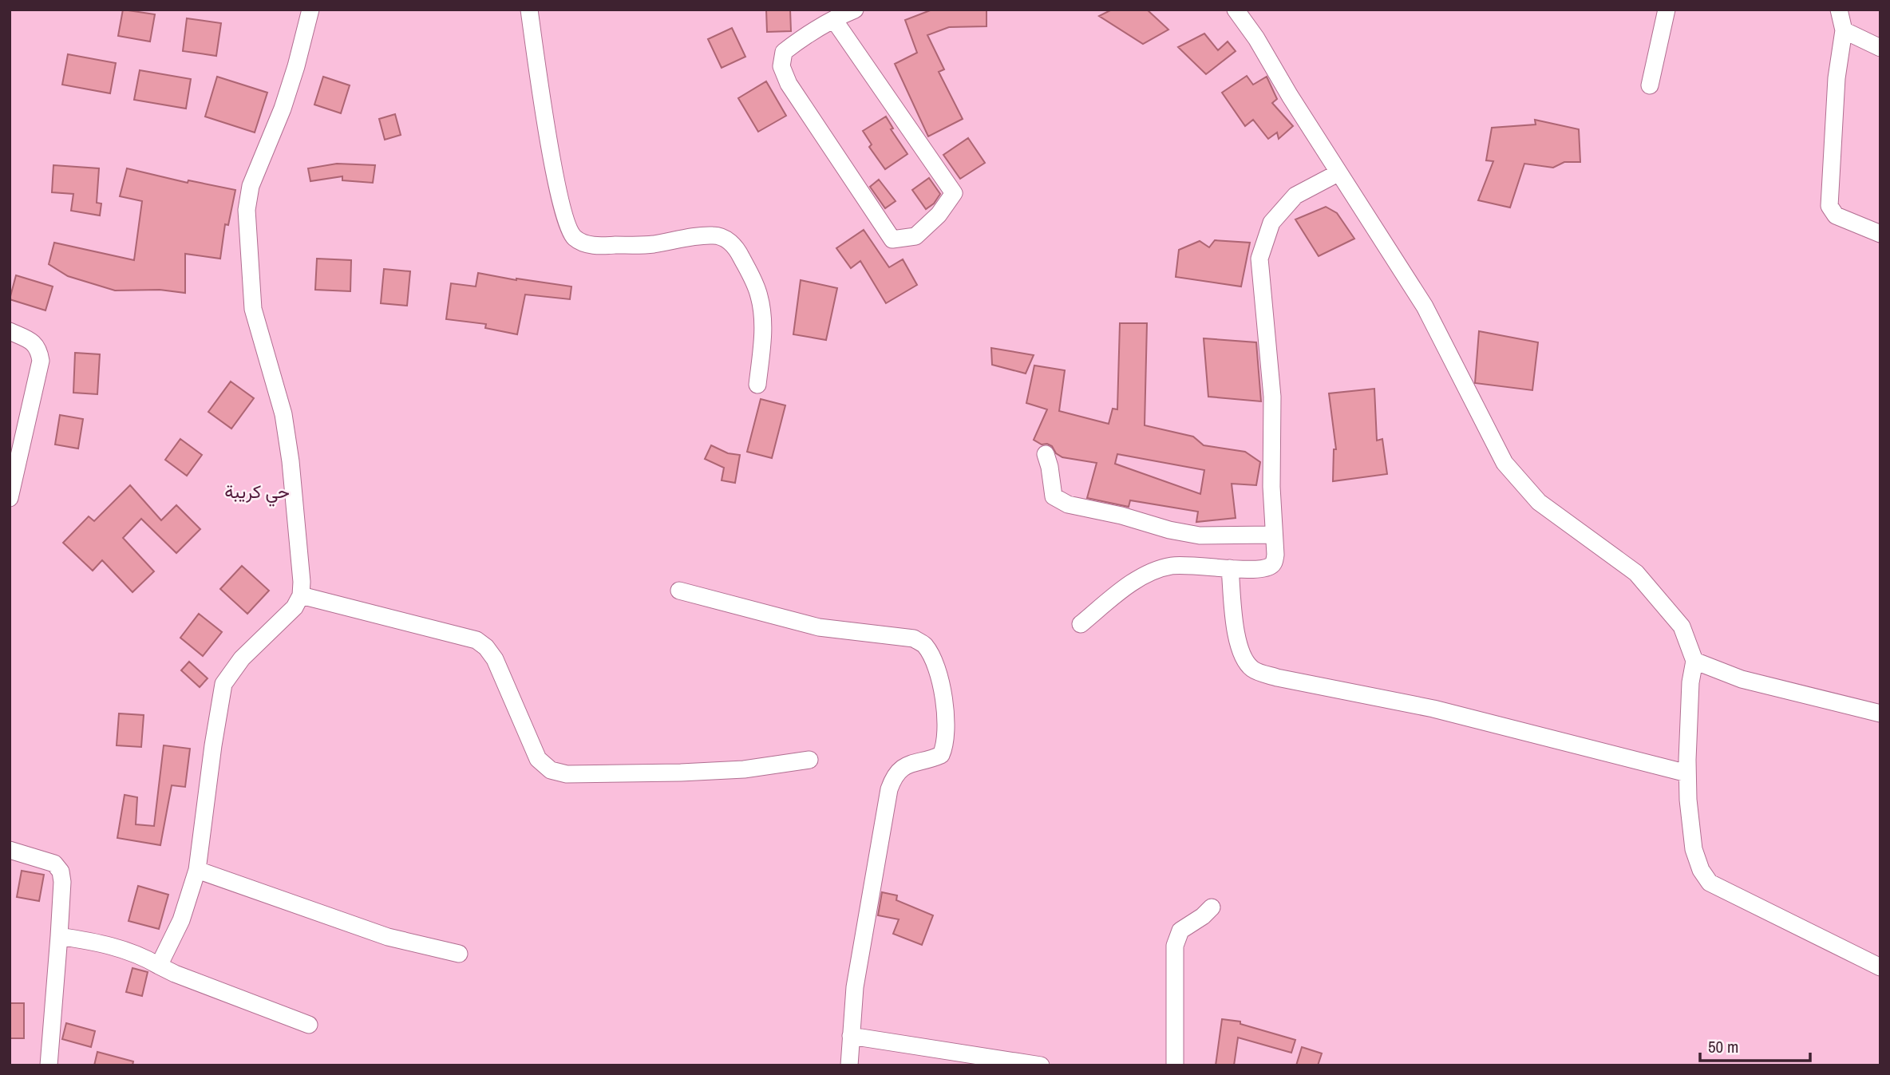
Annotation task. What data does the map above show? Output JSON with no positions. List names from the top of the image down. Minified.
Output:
{"districts":["حي كريبة"],"scale_bar":"50 m"}
